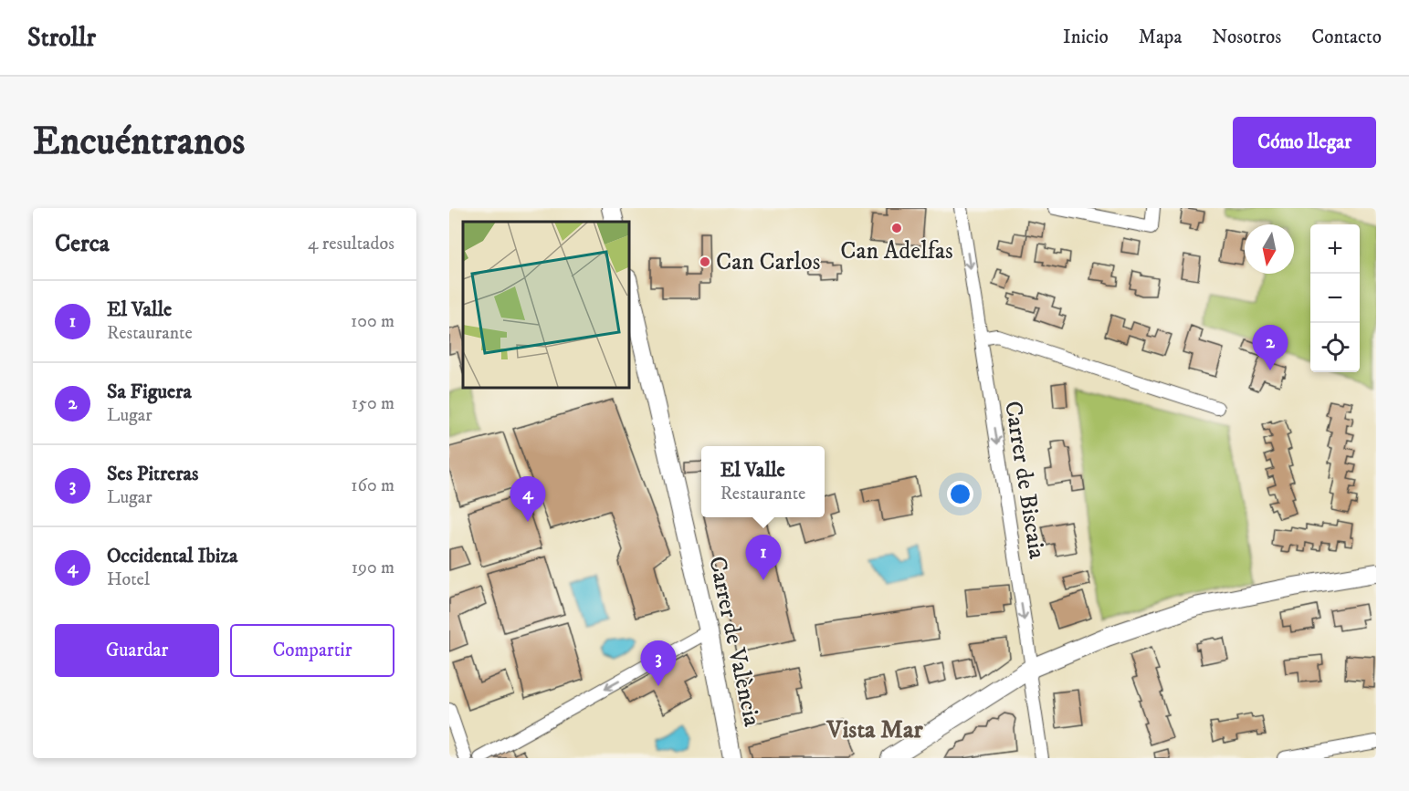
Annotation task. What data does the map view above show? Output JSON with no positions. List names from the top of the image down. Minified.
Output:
{"streets":{"street":["Carrer de Biscaia","Carrer de València"]},"one_way":["Carrer de Biscaia"],"districts":["Vista Mar"],"places":["Can Adelfas","Can Carlos"],"north":"bottom","page":{"header":"Strollr","nav":["Inicio","Mapa","Nosotros","Contacto"],"buttons":["Cómo llegar",["Guardar","Compartir"]],"title":"Encuéntranos","heading":["Cerca","4 resultados"],"map_buttons":["+","−"],"list":[{"mark":"1","name":"El Valle","note":"Restaurante","value":"100 m"},{"mark":"2","name":"Sa Figuera","note":"Lugar","value":"150 m"},{"mark":"3","name":"Ses Pitreras","note":"Lugar","value":"160 m"},{"mark":"4","name":"Occidental Ibiza","note":"Hotel","value":"190 m"}],"pins":["2","4","1","3"],"popup":["El Valle","Restaurante"]}}
